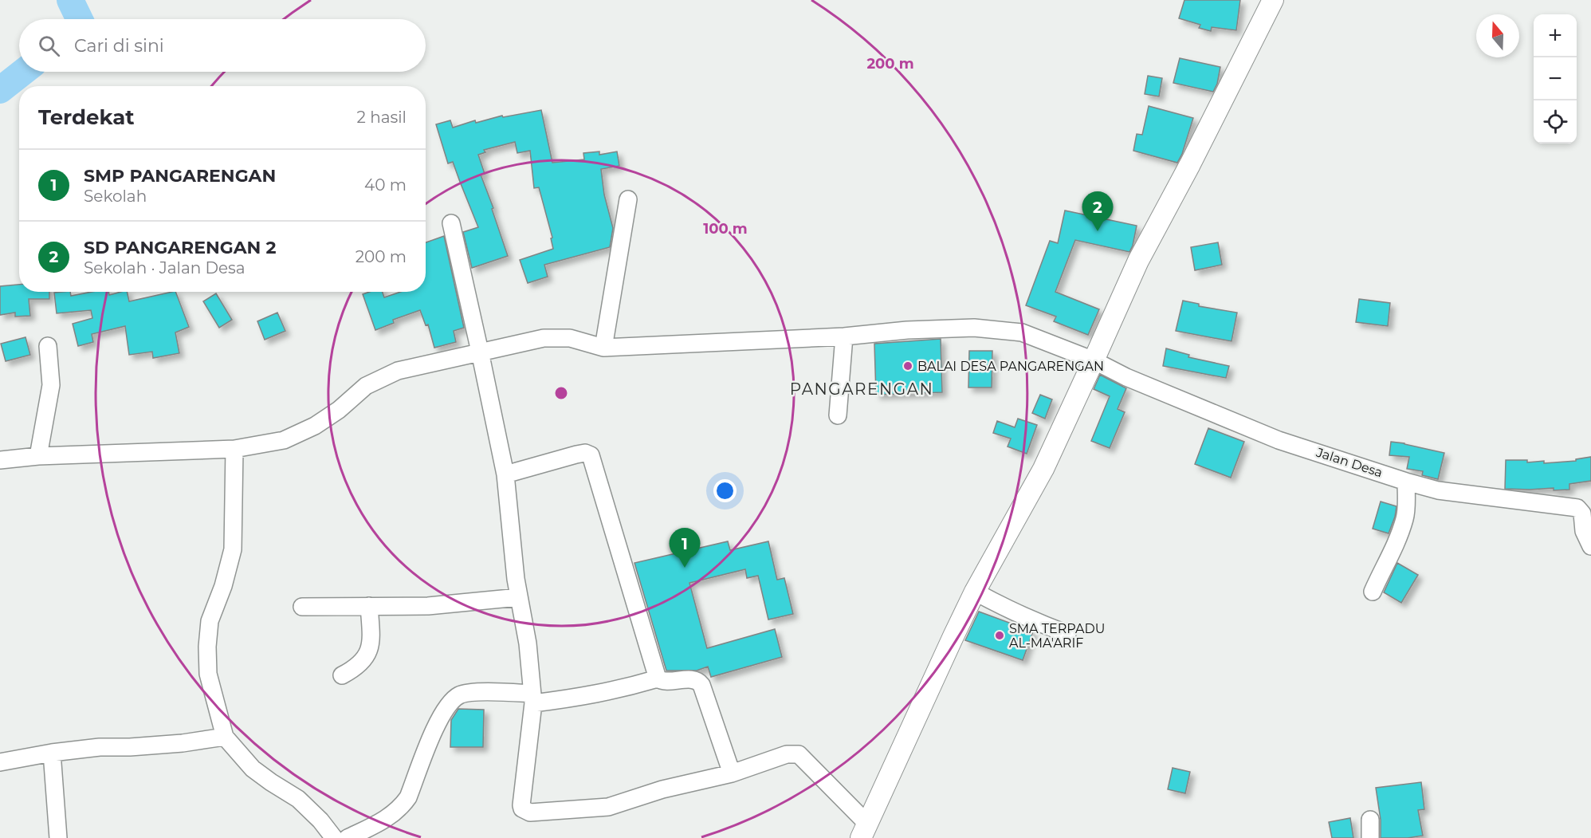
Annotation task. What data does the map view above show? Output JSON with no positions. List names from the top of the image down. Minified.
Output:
{"streets":{"street":["Jalan Desa"]},"districts":["PANGARENGAN"],"places":["BALAI DESA PANGARENGAN","SMA TERPADU AL-MA'ARIF"],"north":"top","page":{"map_buttons":["+","−"],"search":"Cari di sini","heading":["Terdekat","2 hasil"],"list":[{"mark":"1","name":"SMP PANGARENGAN","note":"Sekolah","value":"40 m"},{"mark":"2","name":"SD PANGARENGAN 2","note":"Sekolah · Jalan Desa","value":"200 m"}],"pins":["2","1"]},"rings":["200 m","100 m"]}
